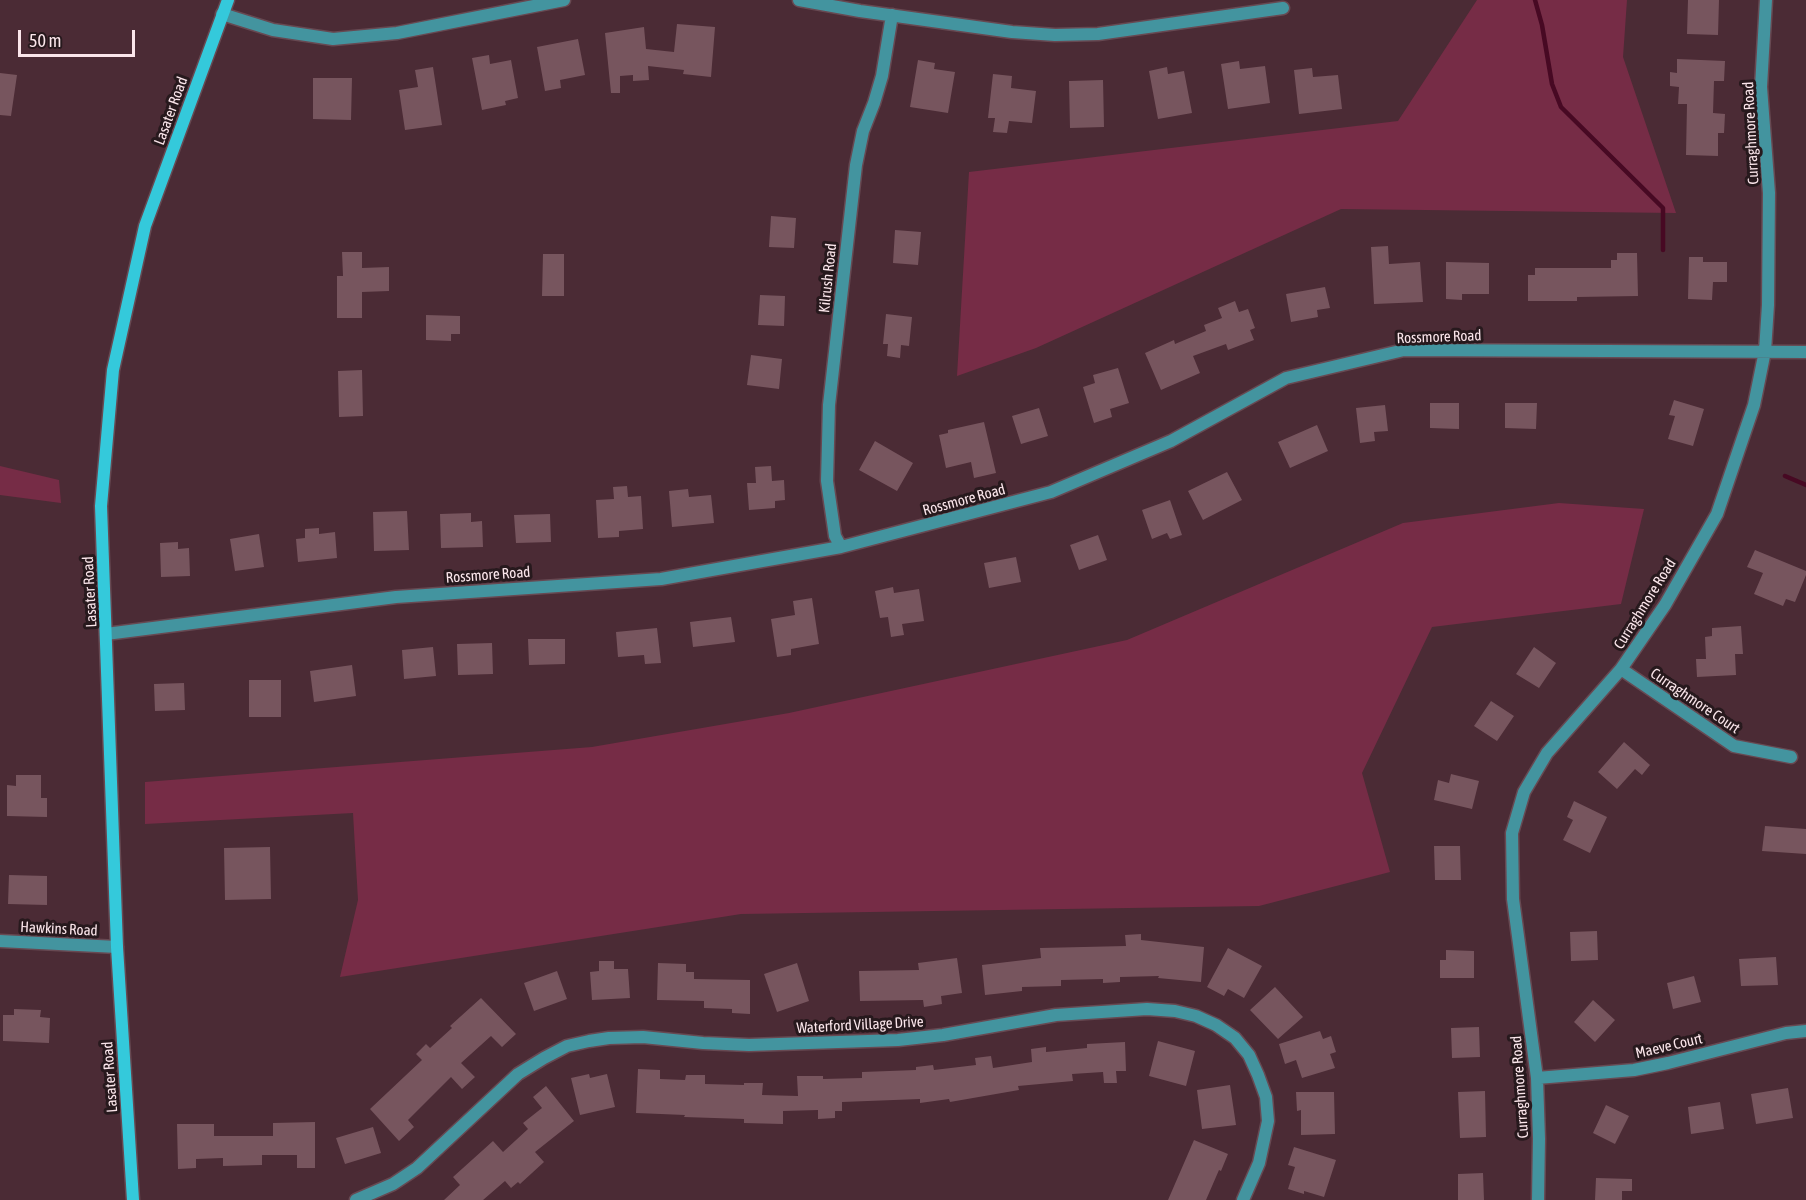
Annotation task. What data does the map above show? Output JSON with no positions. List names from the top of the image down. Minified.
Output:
{"streets":{"street":["Lasater Road","Curraghmore Road","Kilrush Road","Rossmore Road","Curraghmore Court","Hawkins Road","Waterford Village Drive","Maeve Court"]},"crossings":[["Lasater Road","Rossmore Road"],["Lasater Road","Hawkins Road"],["Curraghmore Road","Rossmore Road"],["Curraghmore Road","Curraghmore Court"],["Curraghmore Road","Maeve Court"],["Kilrush Road","Rossmore Road"]],"scale_bar":"50 m"}
